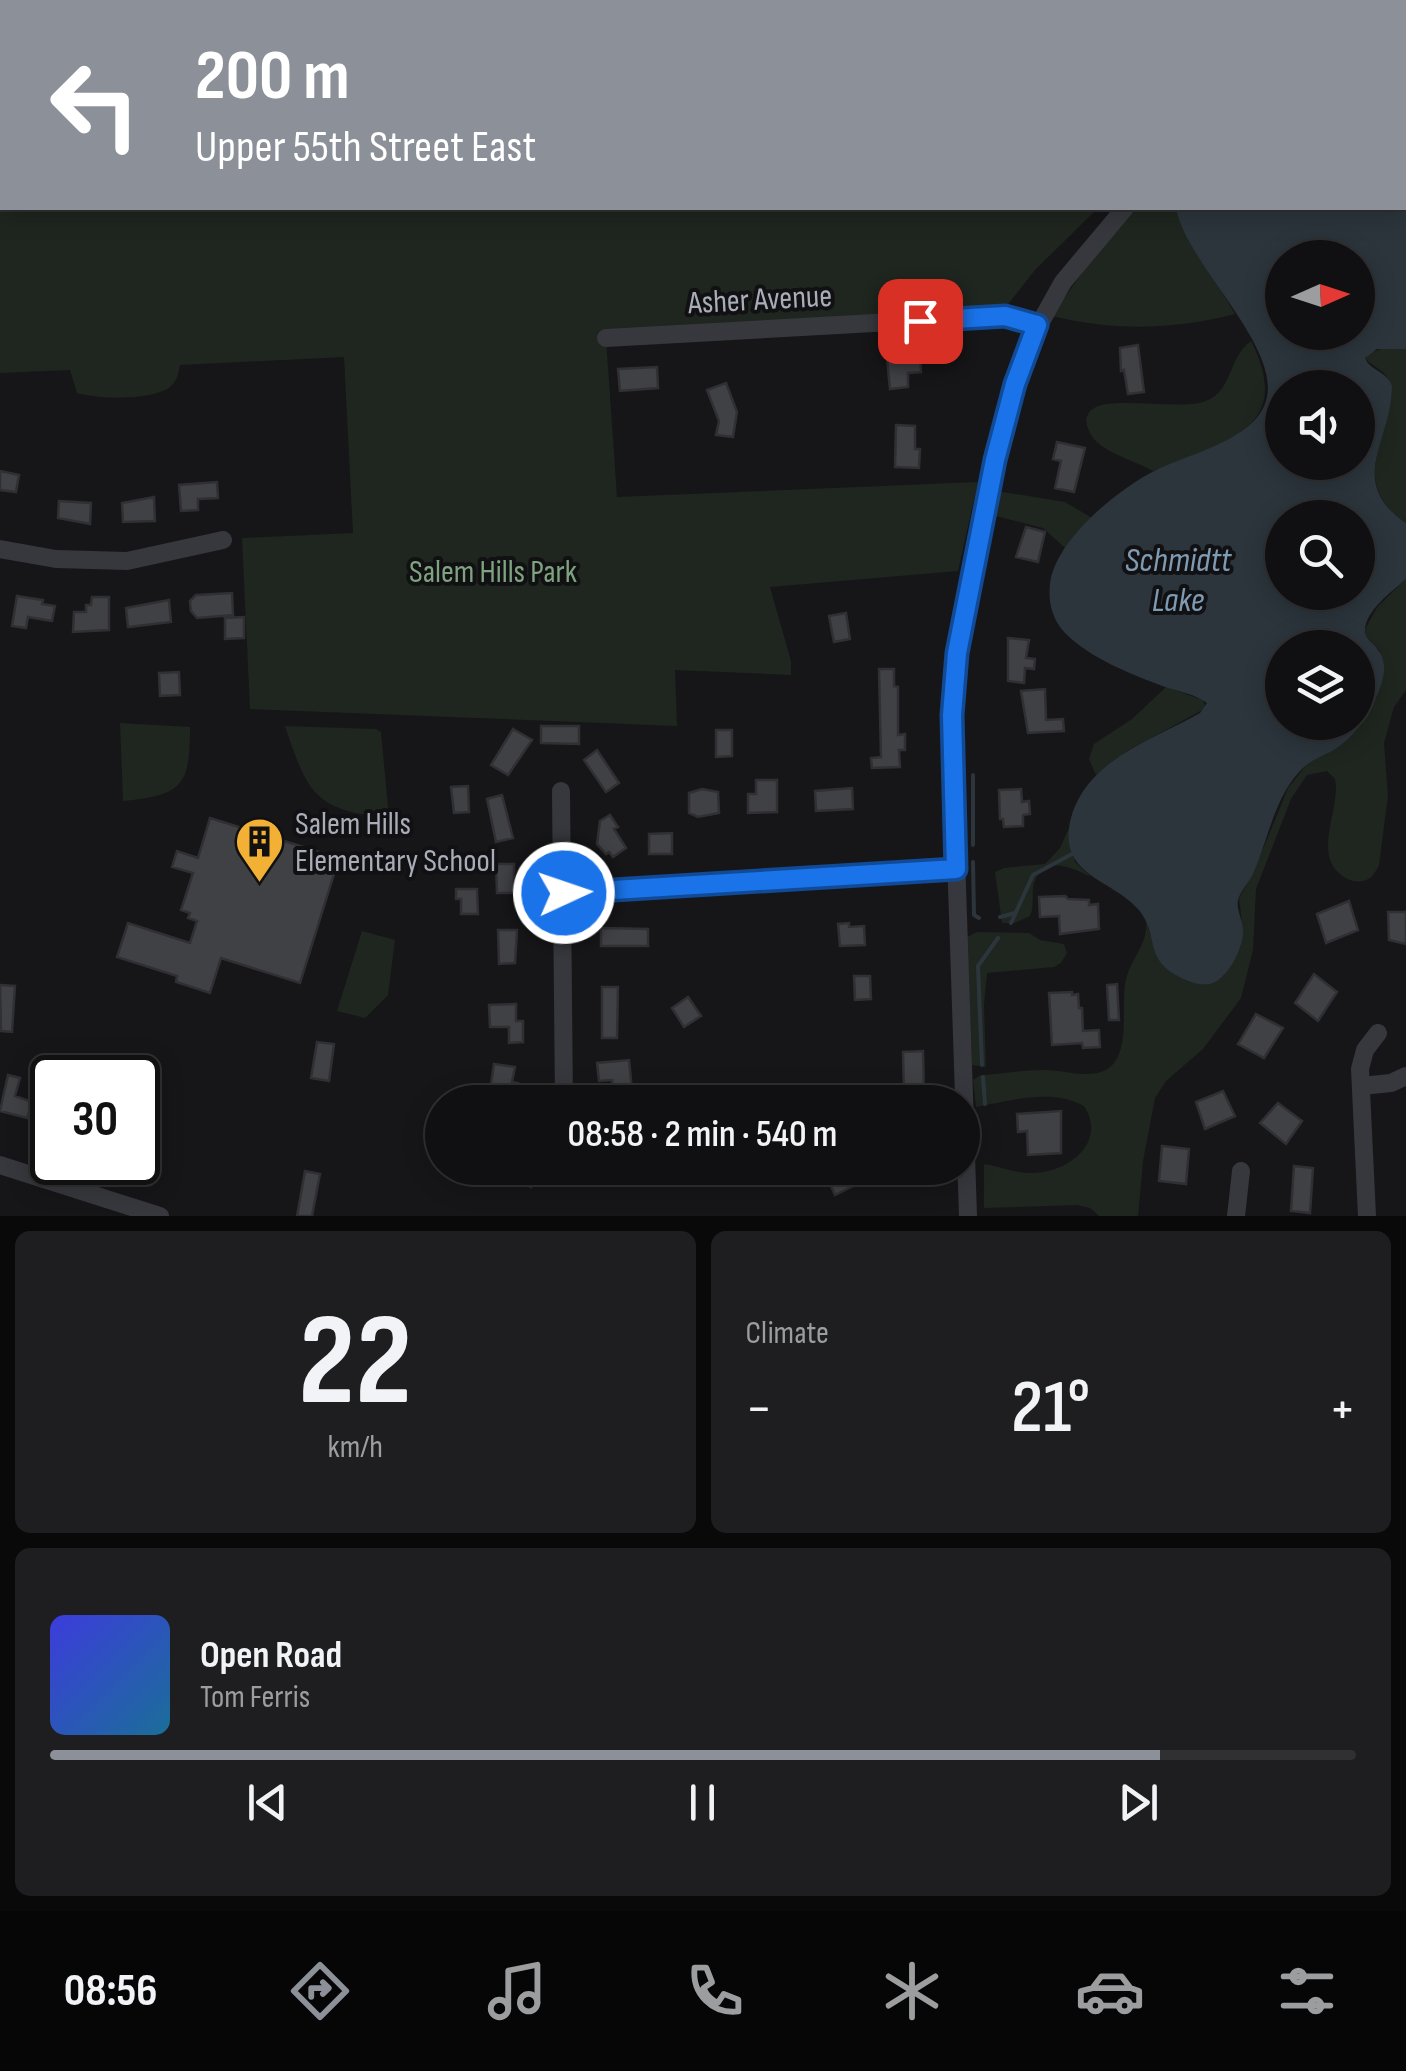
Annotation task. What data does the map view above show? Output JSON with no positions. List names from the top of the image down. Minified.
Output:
{"streets":{"street":["Asher Avenue"]},"water":["Schmidtt Lake"],"parks":["Salem Hills Park"],"places":{"building":["Salem Hills Elementary School"]},"north":"right","page":{"turn":["200 m","Upper 55th Street East"],"limit":"30","trip":"08:58 · 2 min · 540 m","tile":[["22","km/h"],"Climate"],"heat":["−","21°","+"],"song":["Open Road","Tom Ferris"],"tabs":"08:56"}}
